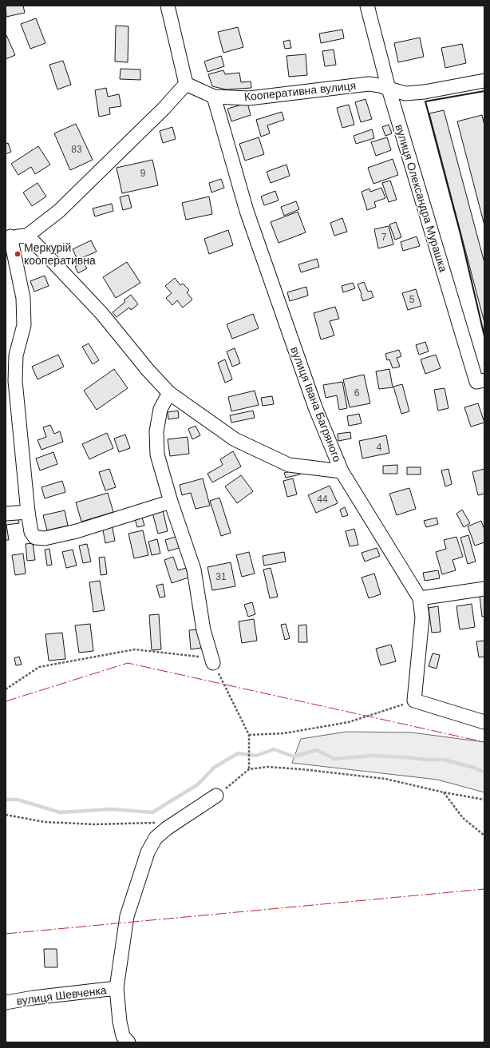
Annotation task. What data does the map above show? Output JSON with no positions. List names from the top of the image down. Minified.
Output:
{"streets":{"street":["Кооперативна вулиця","вулиця Олександра Мурашка","вулиця Івана Багряного","вулиця Шевченка"]},"crossings":[["Кооперативна вулиця","вулиця Олександра Мурашка"],["Кооперативна вулиця","вулиця Івана Багряного"]],"places":["Меркурій кооперативна"],"house_numbers":["83","9","7","5","6","4","44","31"]}
